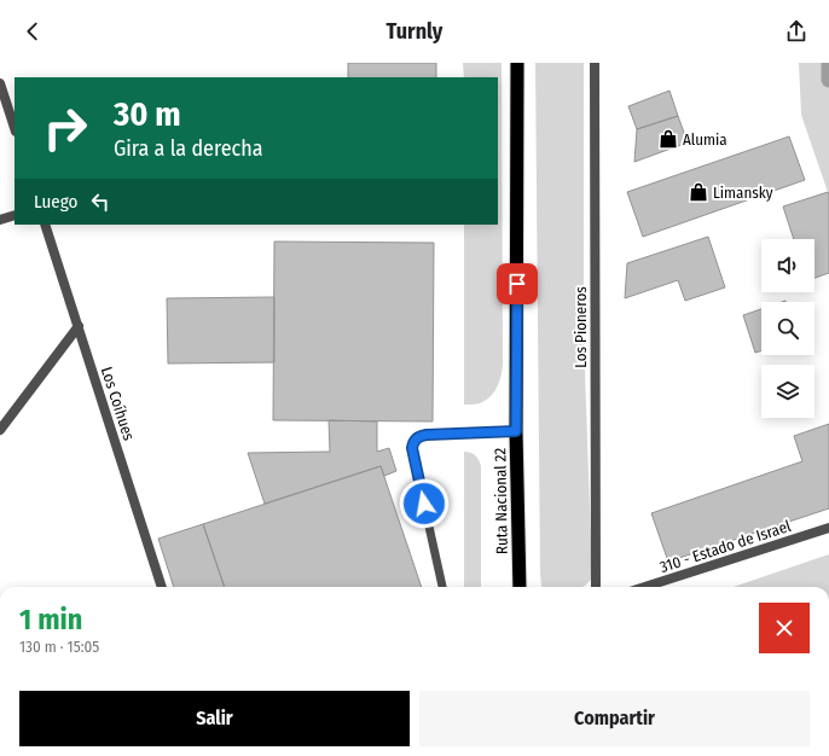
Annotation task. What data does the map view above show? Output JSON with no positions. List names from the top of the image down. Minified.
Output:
{"streets":{"highway":["Ruta Nacional 22"],"street":["Los Pioneros","Los Coíhues","310 - Estado de Israel"]},"places":{"shop":["Alumia","Limansky"]},"page":{"header":"Turnly","turn":["30 m","Gira a la derecha"],"then":"Luego","heading":["1 min","130 m · 15:05"],"buttons":["Salir","Compartir"]}}
